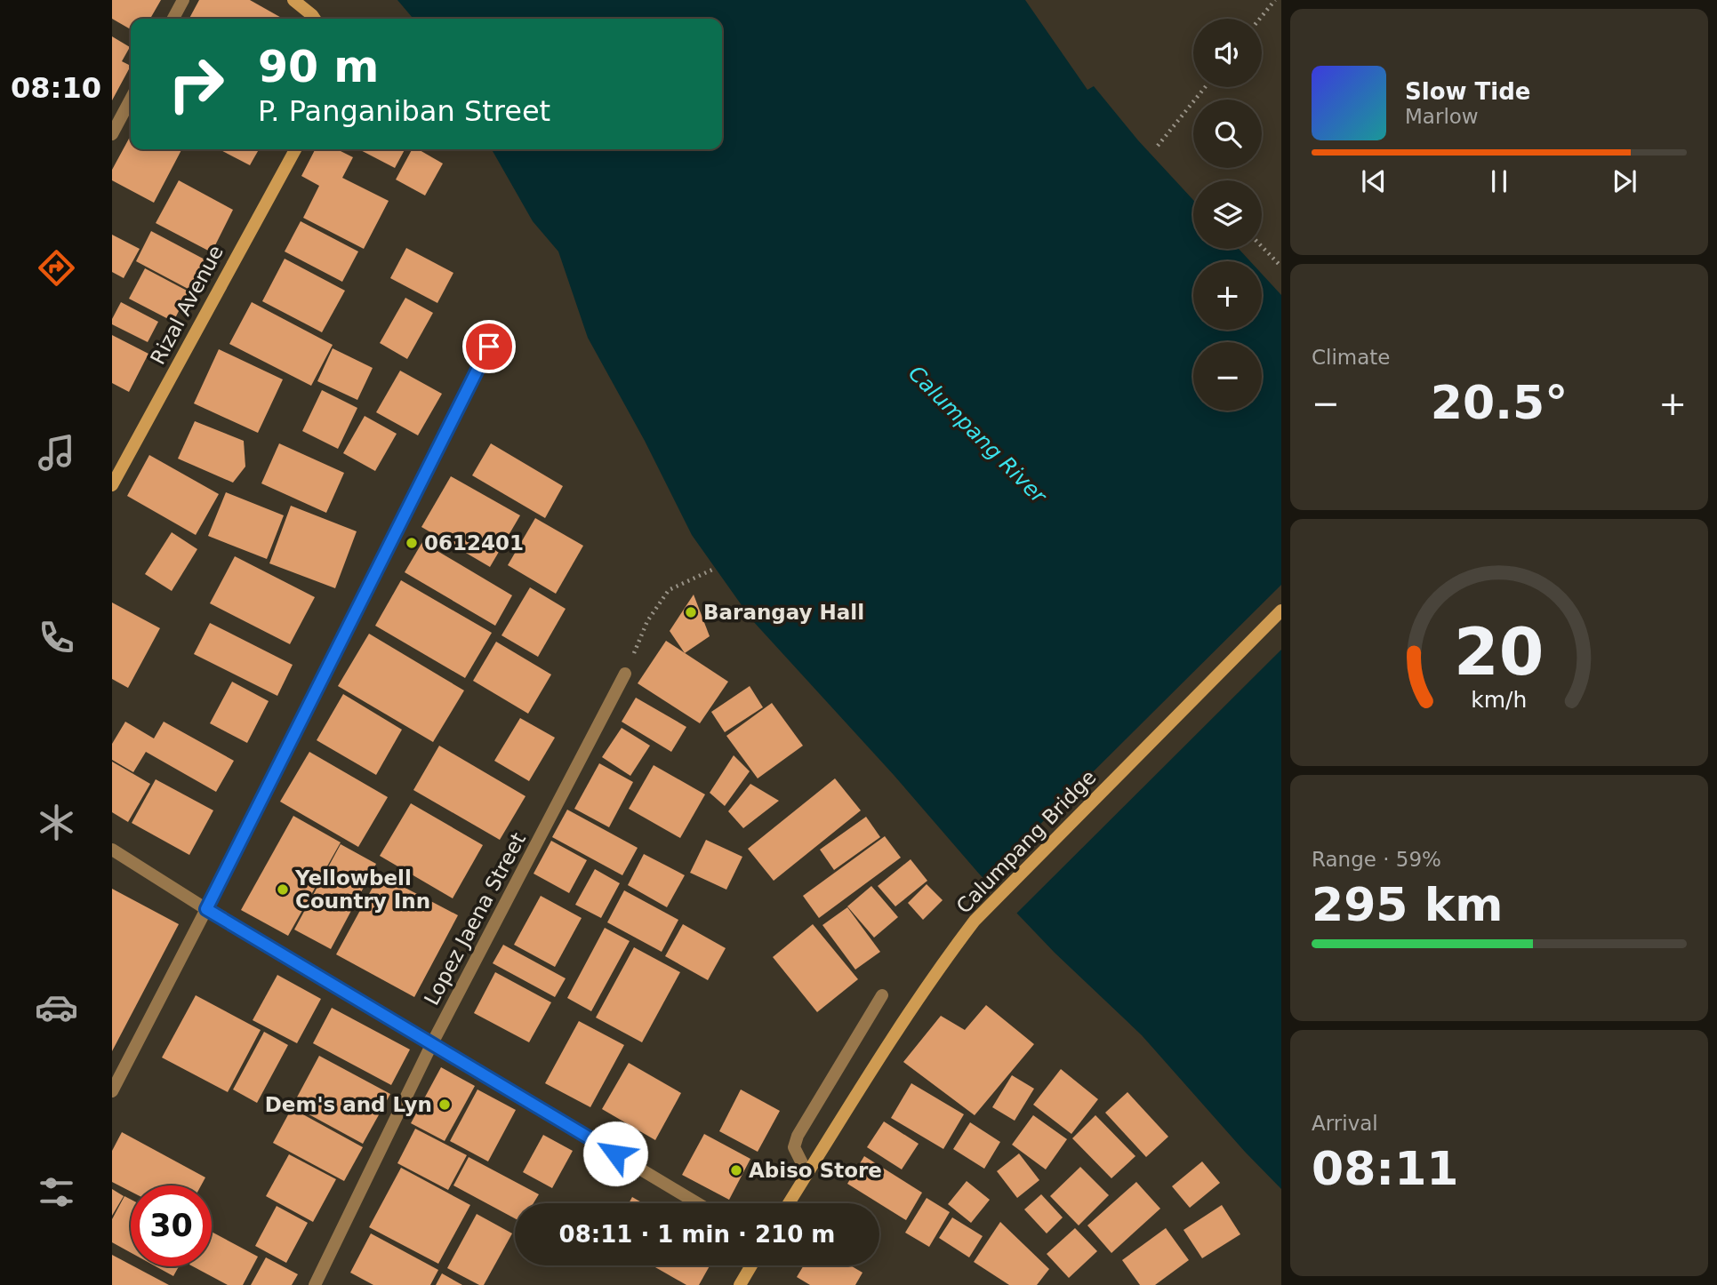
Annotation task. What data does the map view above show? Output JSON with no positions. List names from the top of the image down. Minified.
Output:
{"streets":{"main road":["Rizal Avenue","Calumpang Bridge"],"street":["Lopez Jaena Street"]},"water":["Calumpang River"],"places":["0612401","Barangay Hall","Yellowbell Country Inn","Dem's and Lyn","Abiso Store"],"page":{"tabs":"08:10","map_buttons":["+","−"],"turn":["90 m","P. Panganiban Street"],"song":["Slow Tide","Marlow"],"tile":["Climate",["Range · 59%","295 km"],["Arrival","08:11"]],"heat":["−","20.5°","+"],"limit":"30","trip":"08:11 · 1 min · 210 m","gauge":["20","km/h"]}}
